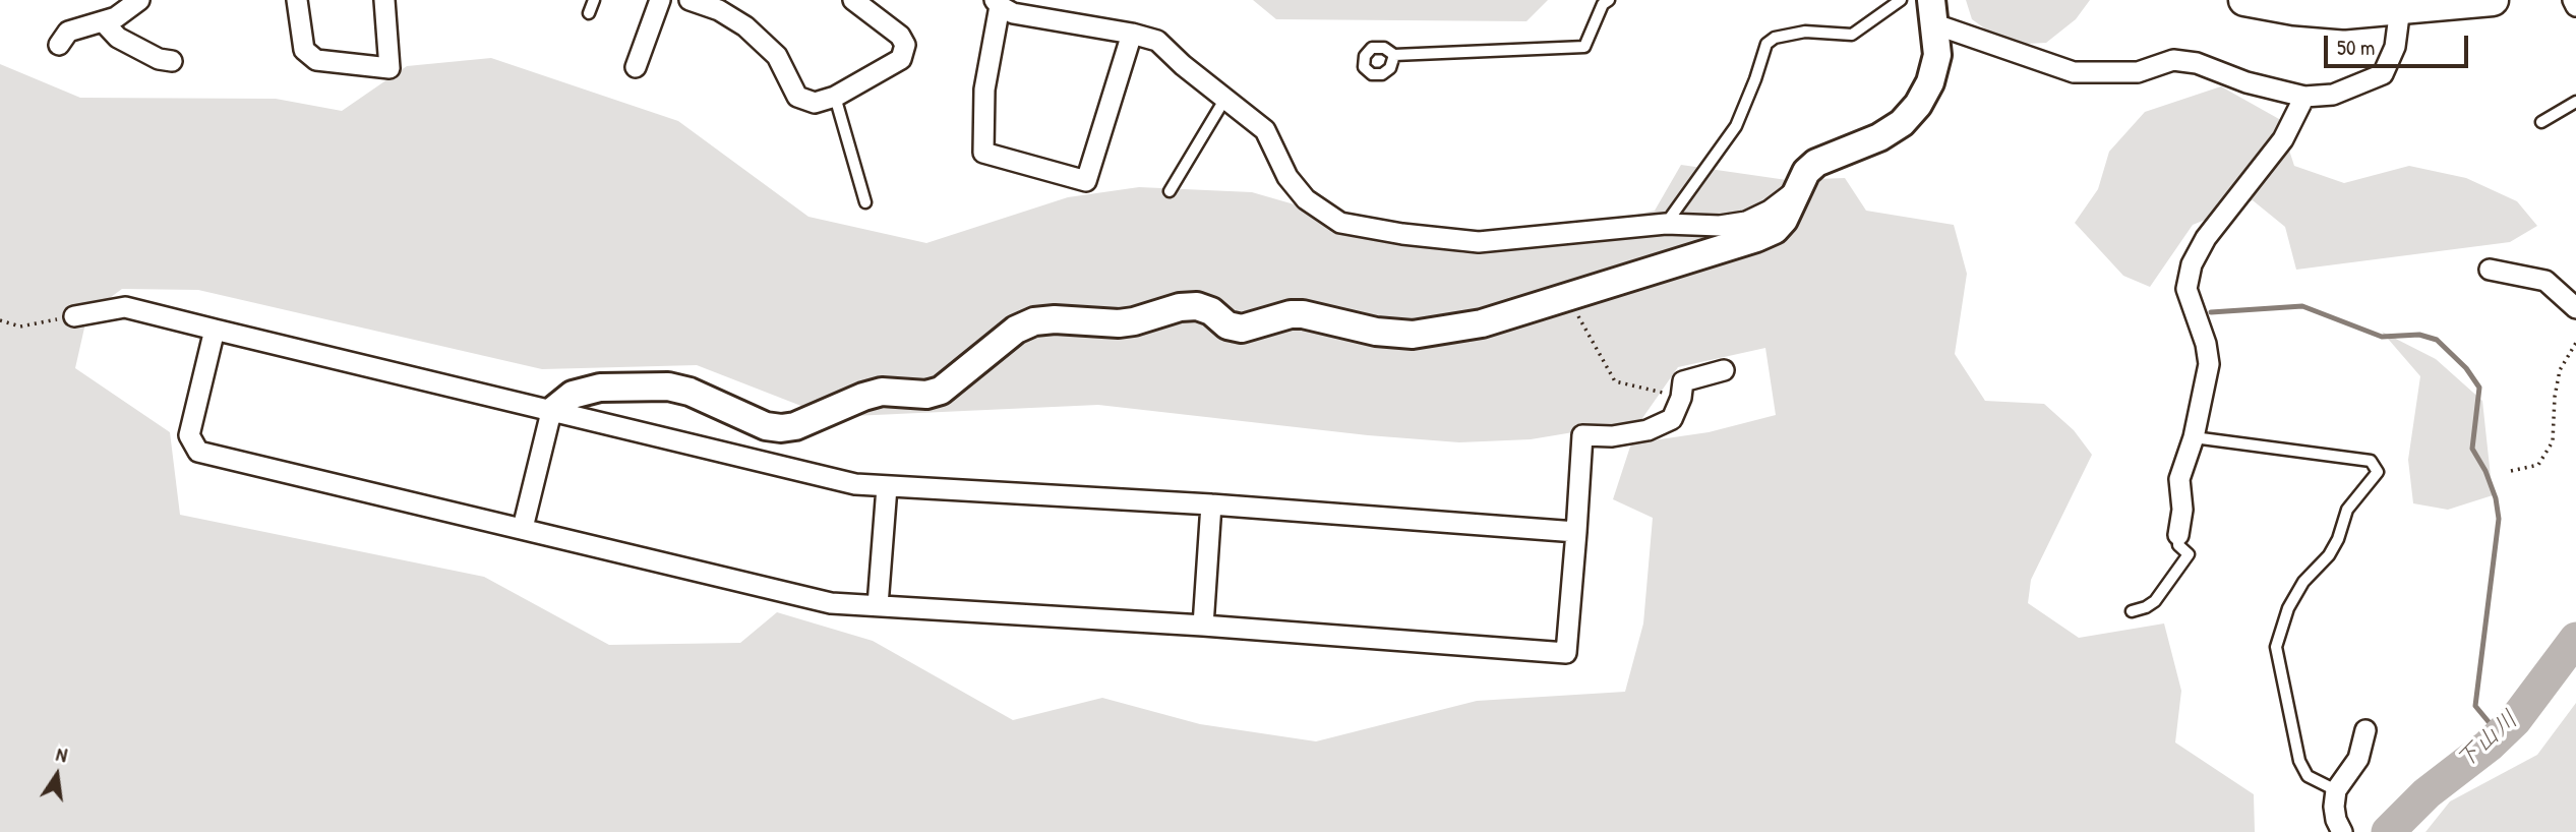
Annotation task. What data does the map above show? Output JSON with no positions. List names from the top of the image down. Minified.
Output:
{"water":["下山川"],"scale_bar":"50 m","north":"top"}
